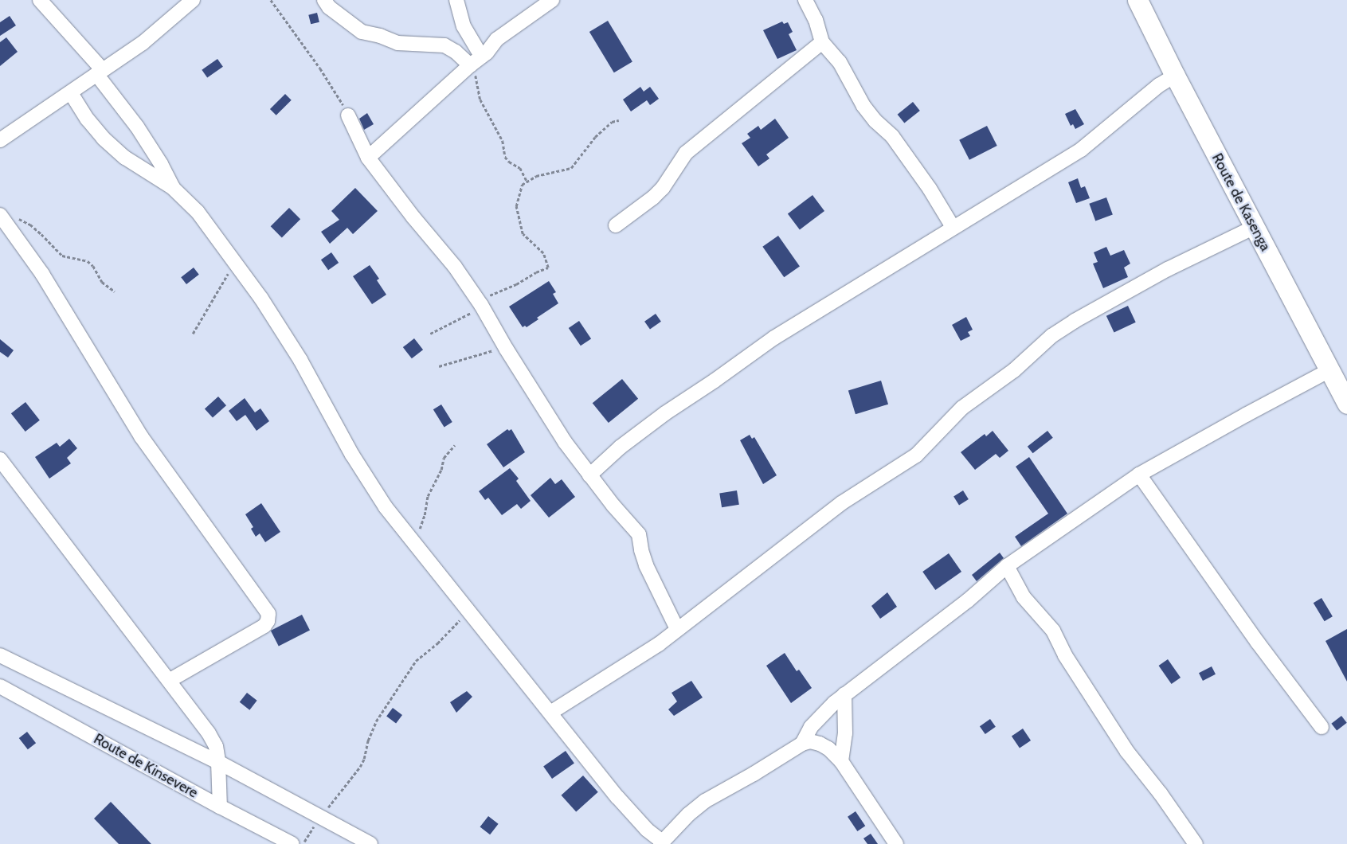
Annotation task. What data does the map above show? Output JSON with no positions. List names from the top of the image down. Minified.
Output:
{"streets":{"highway":["Route de Kasenga"],"street":["Route de Kinsevere"]}}
